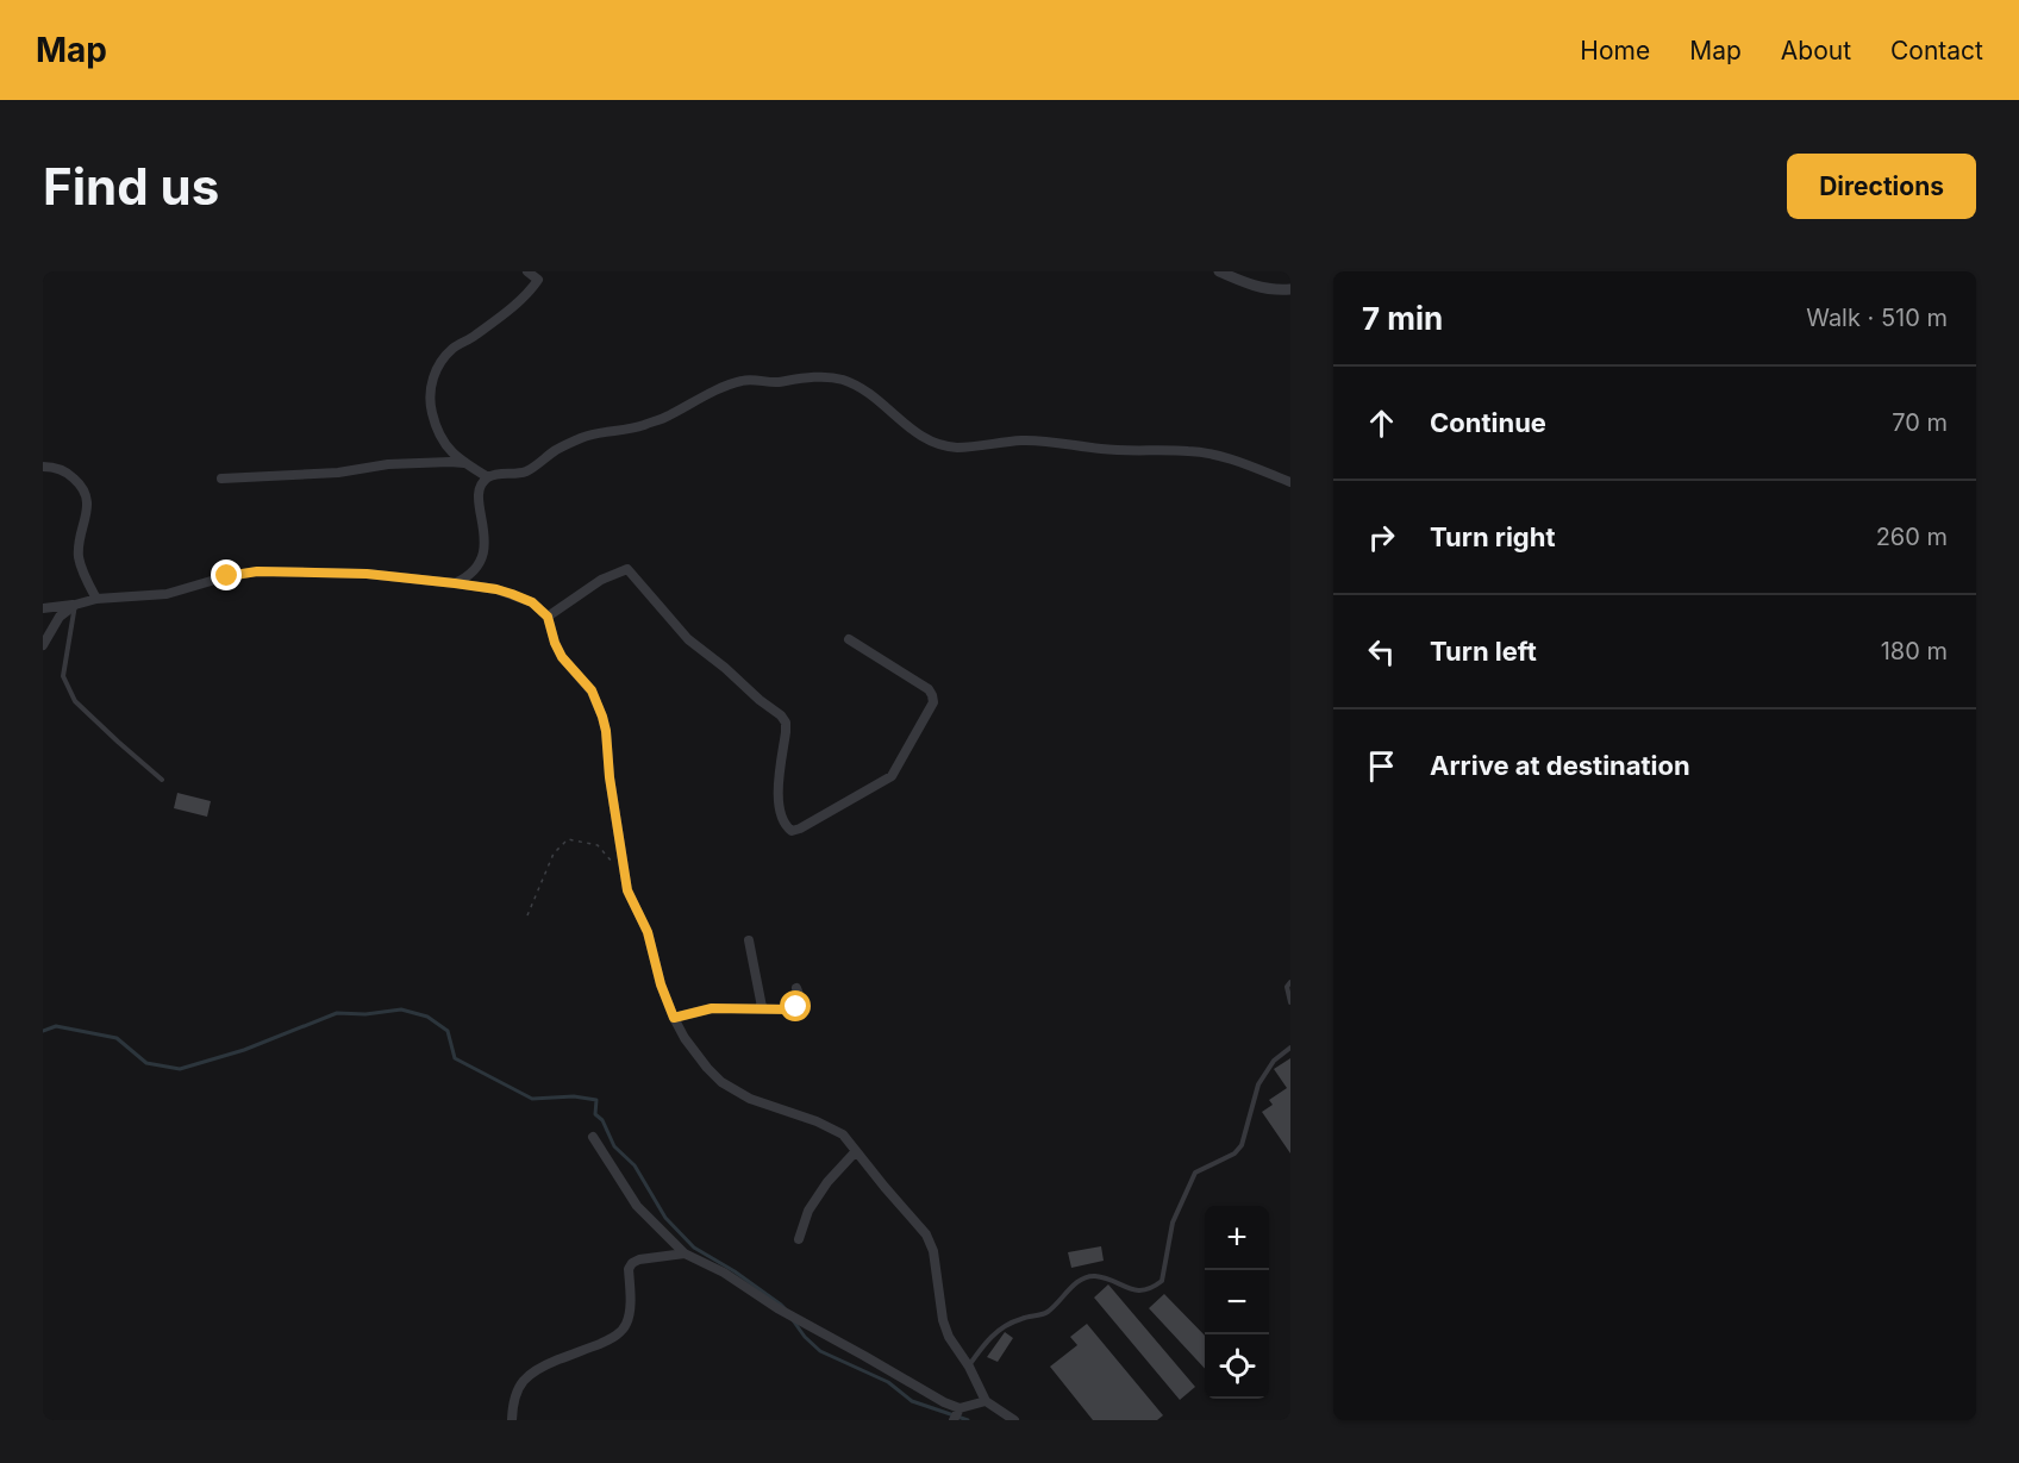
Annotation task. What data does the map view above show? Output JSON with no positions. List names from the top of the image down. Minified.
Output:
{"page":{"header":"Map","nav":["Home","Map","About","Contact"],"buttons":"Directions","title":"Find us","heading":["7 min","Walk · 510 m"],"list":[["Continue","70 m"],["Turn right","260 m"],["Turn left","180 m"],"Arrive at destination"],"map_buttons":["+","−"]}}
